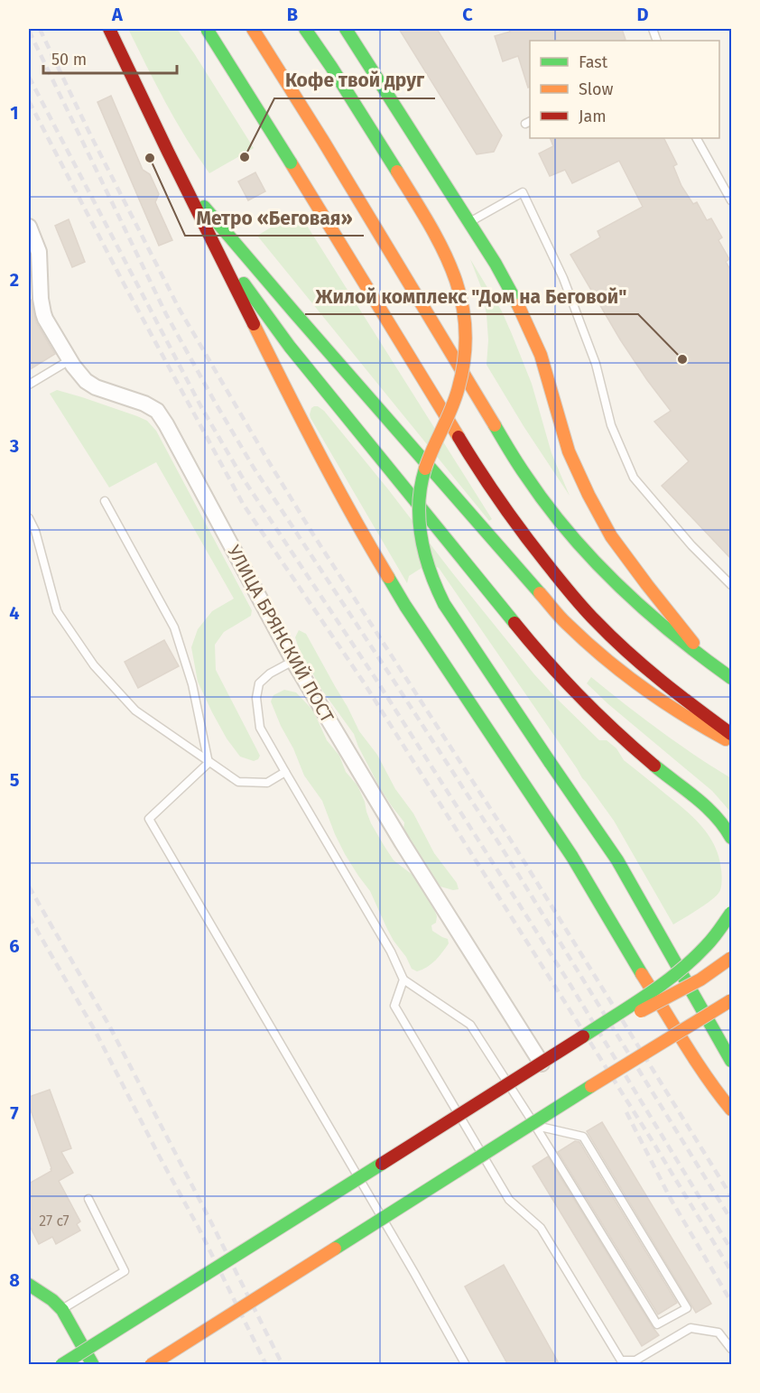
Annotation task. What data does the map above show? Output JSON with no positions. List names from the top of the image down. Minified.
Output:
{"streets":{"street":["УЛИЦА БРЯНСКИЙ ПОСТ"]},"places":["Кофе твой друг","Метро «Беговая»","Жилой комплекс \"Дом на Беговой\""],"house_numbers":["27 с7"],"legend":["Fast","Slow","Jam"],"scale_bar":"50 m","grid":{"columns":["A","B","C","D"],"rows":["1","2","3","4","5","6","7","8"]}}
